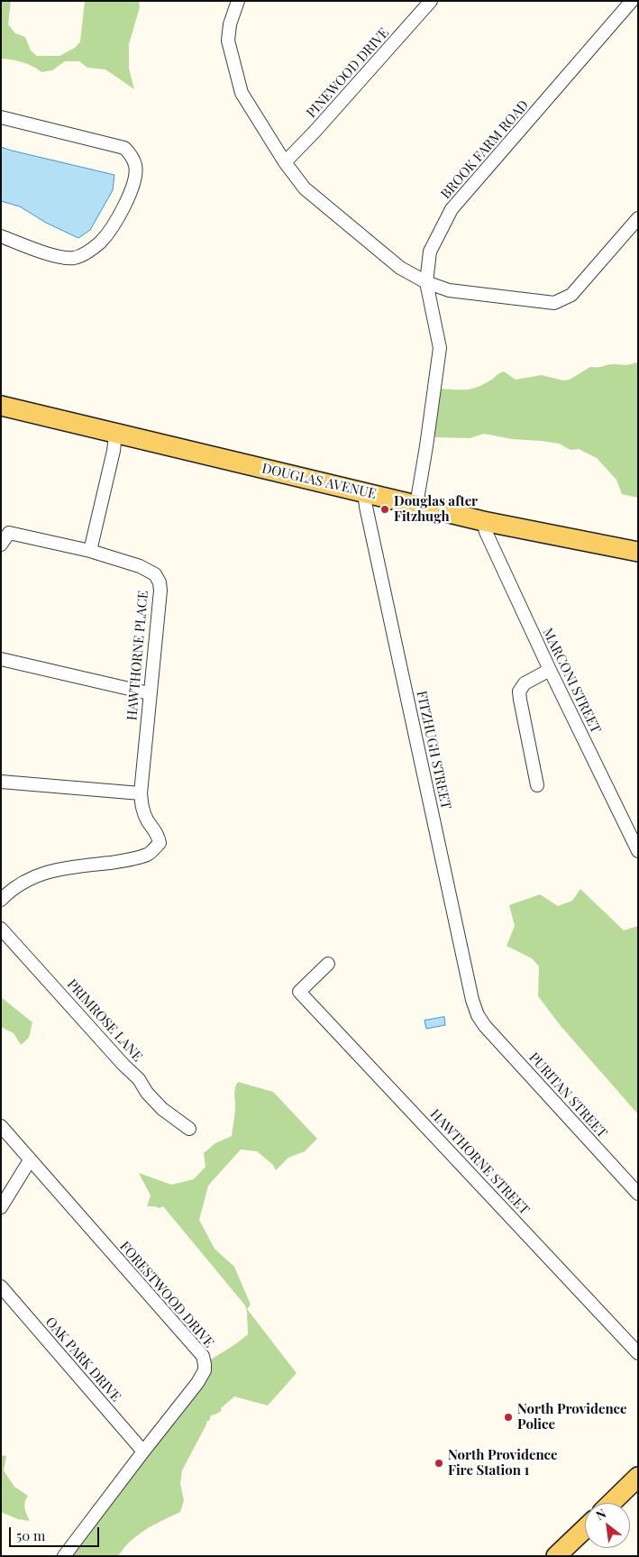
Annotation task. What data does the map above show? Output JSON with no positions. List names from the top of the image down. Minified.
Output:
{"streets":{"main road":["DOUGLAS AVENUE"],"street":["PINEWOOD DRIVE","BROOK FARM ROAD","HAWTHORNE PLACE","MARCONI STREET","FITZHUGH STREET","PRIMROSE LANE","PURITAN STREET","HAWTHORNE STREET","FORESTWOOD DRIVE","OAK PARK DRIVE"]},"crossings":[["BROOK FARM ROAD","DOUGLAS AVENUE"],["DOUGLAS AVENUE","MARCONI STREET"],["DOUGLAS AVENUE","FITZHUGH STREET"],["FITZHUGH STREET","PURITAN STREET"],["FORESTWOOD DRIVE","OAK PARK DRIVE"]],"places":["Douglas after Fitzhugh","North Providence Police","North Providence Fire Station 1"],"scale_bar":"50 m","north":"top left"}
